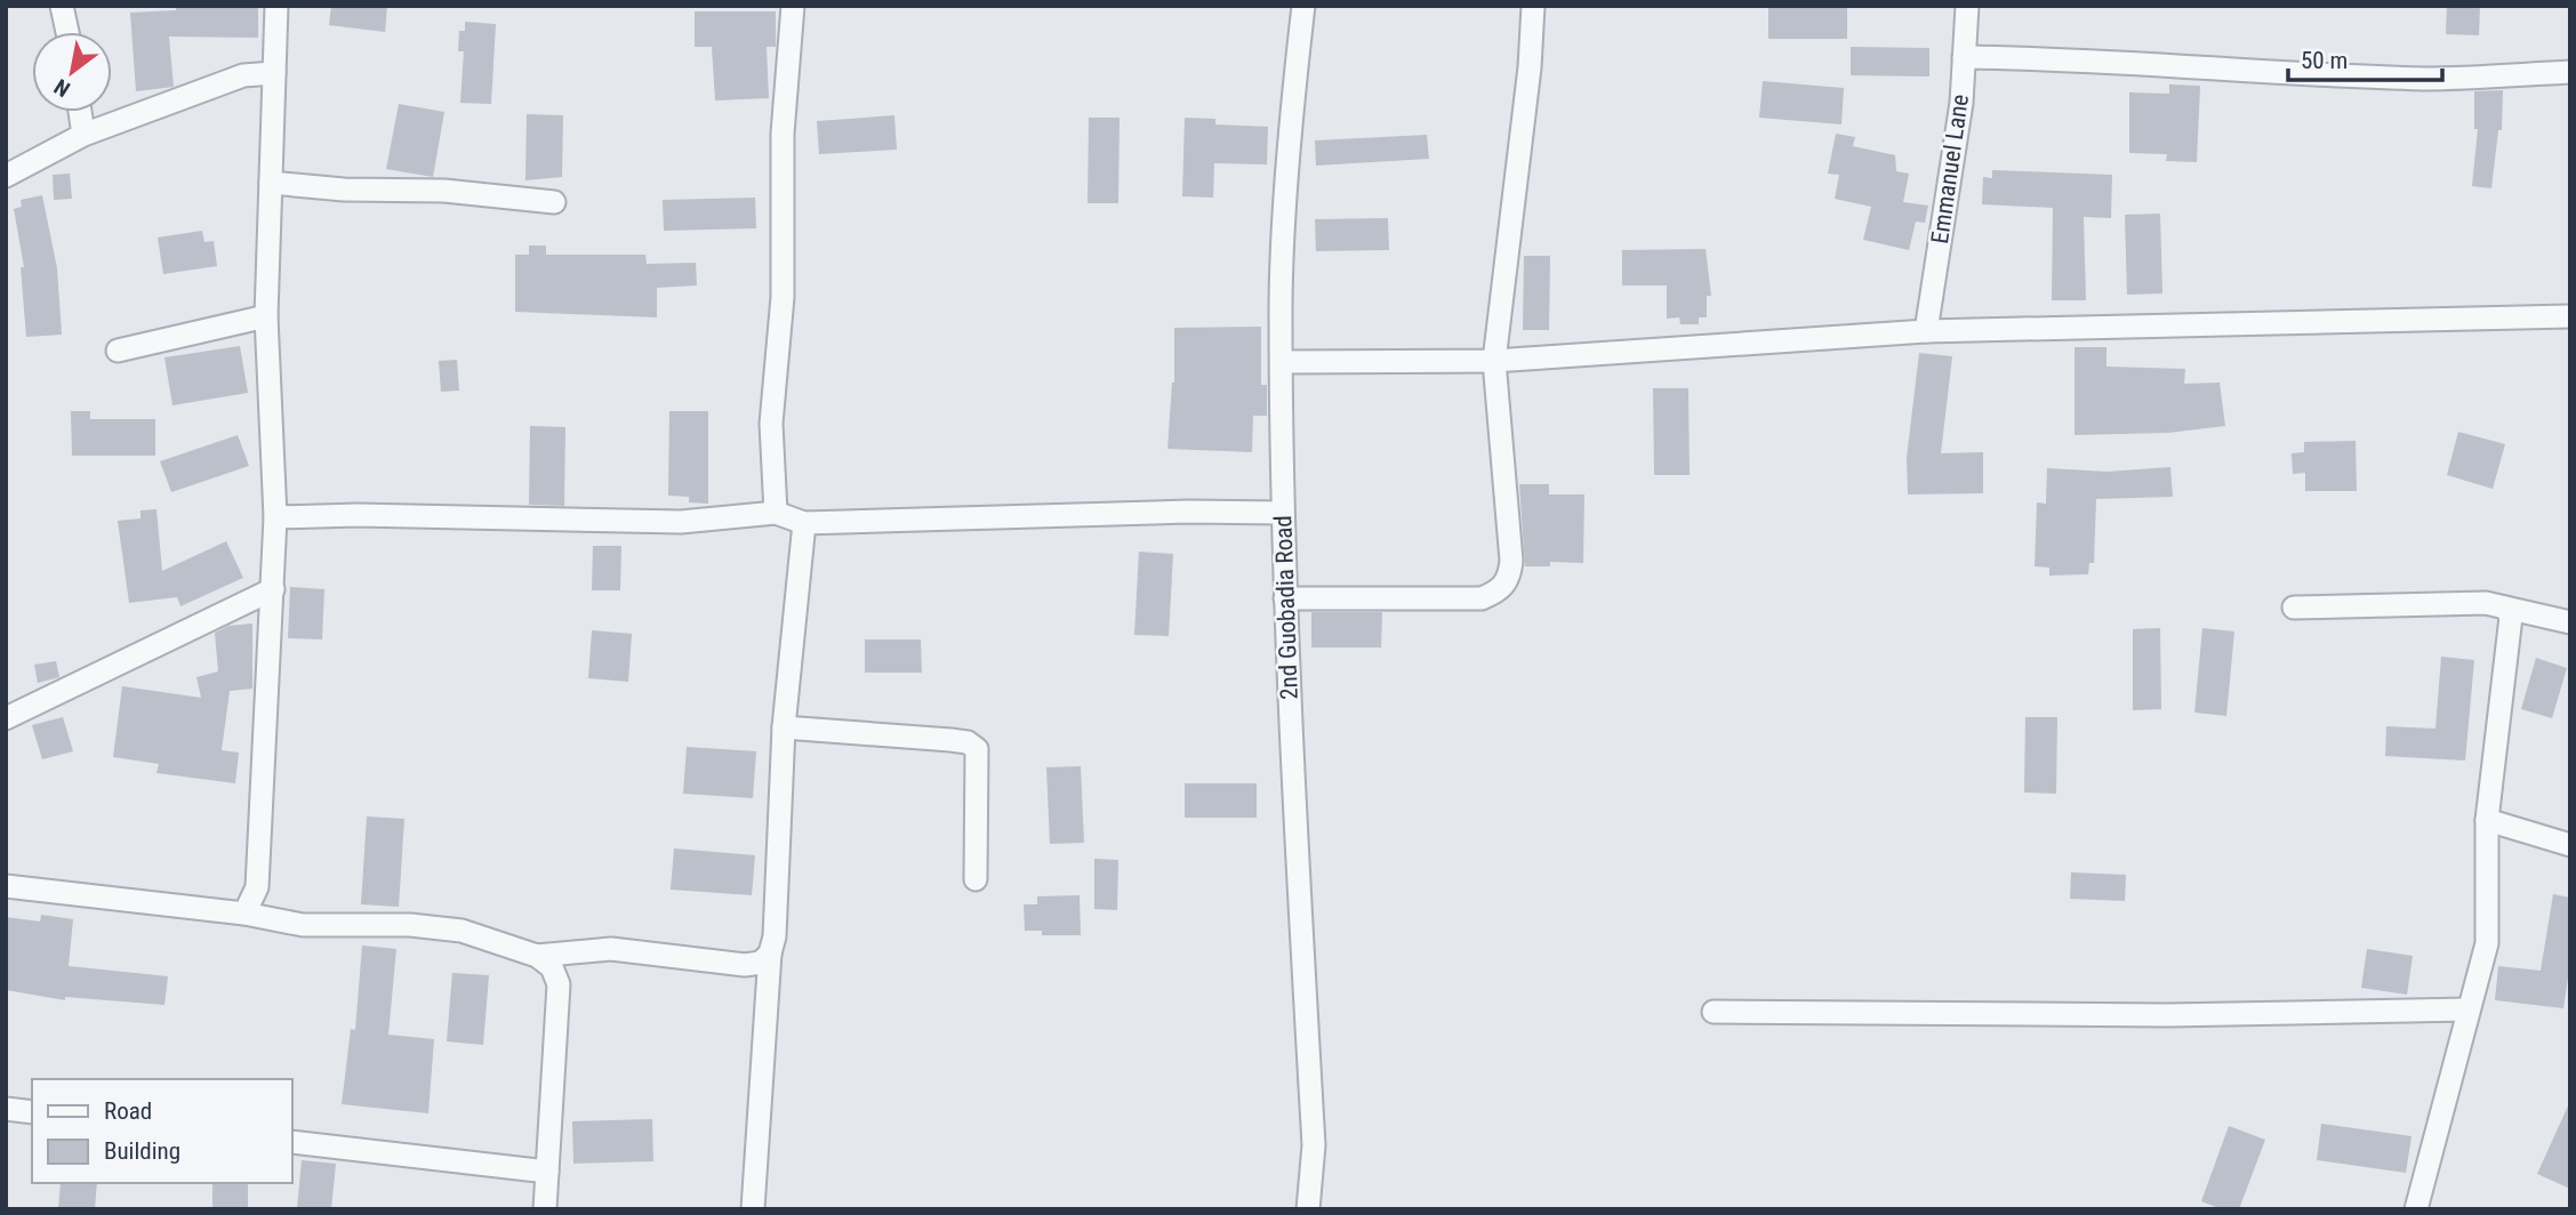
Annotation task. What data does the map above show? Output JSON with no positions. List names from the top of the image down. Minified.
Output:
{"streets":{"street":["Emmanuel Lane","2nd Guobadia Road"]},"legend":["Road","Building"],"scale_bar":"50 m","north":"bottom left"}
